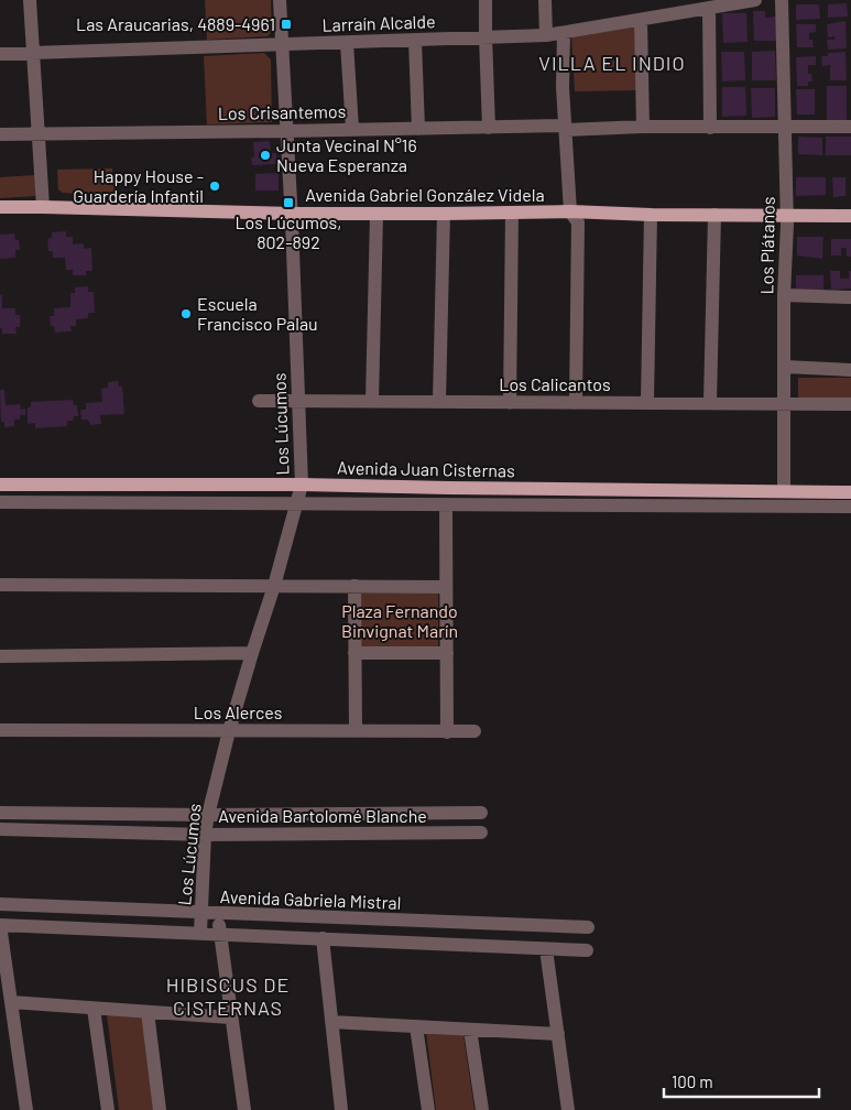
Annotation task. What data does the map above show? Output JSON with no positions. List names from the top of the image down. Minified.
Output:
{"streets":{"main road":["Avenida Gabriel González Videla","Avenida Juan Cisternas"],"street":["Larraín Alcalde","Los Crisantemos","Los Plátanos","Los Calicantos","Los Lúcumos","Los Alerces","Avenida Bartolomé Blanche","Avenida Gabriela Mistral"]},"crossings":[["Larraín Alcalde","Los Lúcumos"],["Los Crisantemos","Los Plátanos"],["Los Crisantemos","Los Lúcumos"],["Avenida Gabriel González Videla","Los Plátanos"],["Avenida Gabriel González Videla","Los Lúcumos"],["Los Plátanos","Los Calicantos"],["Los Plátanos","Avenida Juan Cisternas"],["Los Calicantos","Los Lúcumos"],["Los Lúcumos","Avenida Juan Cisternas"],["Los Lúcumos","Los Alerces"],["Los Lúcumos","Avenida Bartolomé Blanche"],["Los Lúcumos","Avenida Gabriela Mistral"]],"districts":["VILLA EL INDIO","HIBISCUS DE CISTERNAS"],"parks":["Plaza Fernando Binvignat Marín"],"places":{"transit":["Las Araucarias, 4889-4961","Los Lúcumos, 802-892"],"other":["Junta Vecinal N°16 Nueva Esperanza","Happy House - Guardería Infantil","Escuela Francisco Palau"]},"scale_bar":"100 m"}
